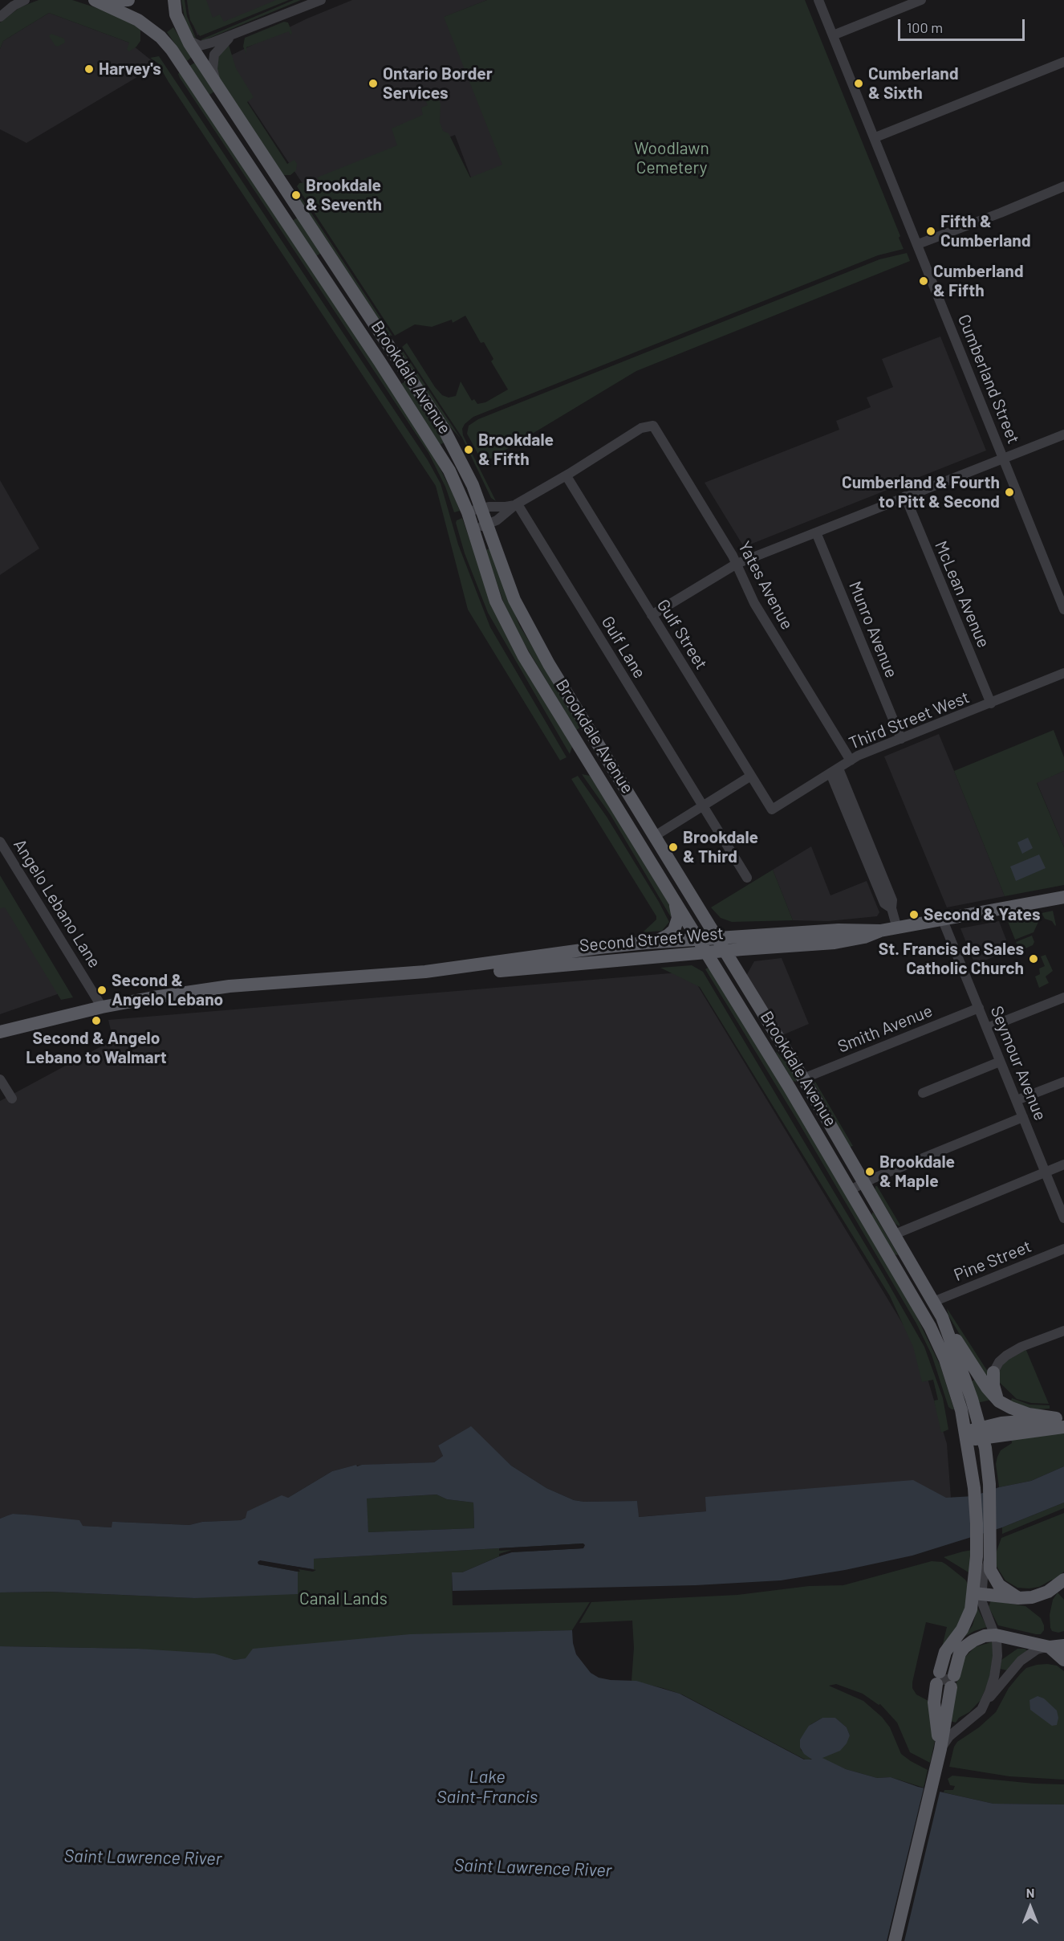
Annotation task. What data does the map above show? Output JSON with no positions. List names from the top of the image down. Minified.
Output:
{"streets":{"main road":["Brookdale Avenue","Second Street West"],"street":["Cumberland Street","Yates Avenue","McLean Avenue","Munro Avenue","Gulf Street","Gulf Lane","Third Street West","Angelo Lebano Lane","Smith Avenue","Seymour Avenue","Pine Street"]},"crossings":[["Brookdale Avenue","Second Street West"],["Brookdale Avenue","Smith Avenue"],["Brookdale Avenue","Pine Street"],["Yates Avenue","Gulf Street"],["Yates Avenue","Third Street West"],["McLean Avenue","Third Street West"],["Munro Avenue","Third Street West"],["Gulf Street","Third Street West"],["Angelo Lebano Lane","Second Street West"],["Second Street West","Seymour Avenue"],["Smith Avenue","Seymour Avenue"]],"water":["Lake Saint-Francis","Saint Lawrence River"],"parks":["Woodlawn Cemetery","Canal Lands"],"places":["Harvey's","Ontario Border Services","Cumberland & Sixth","Brookdale & Seventh","Fifth & Cumberland","Cumberland & Fifth","Brookdale & Fifth","Cumberland & Fourth to Pitt & Second","Brookdale & Third","Second & Yates","St. Francis de Sales Catholic Church","Second & Angelo Lebano","Second & Angelo Lebano to Walmart","Brookdale & Maple"],"scale_bar":"100 m","north":"top"}
